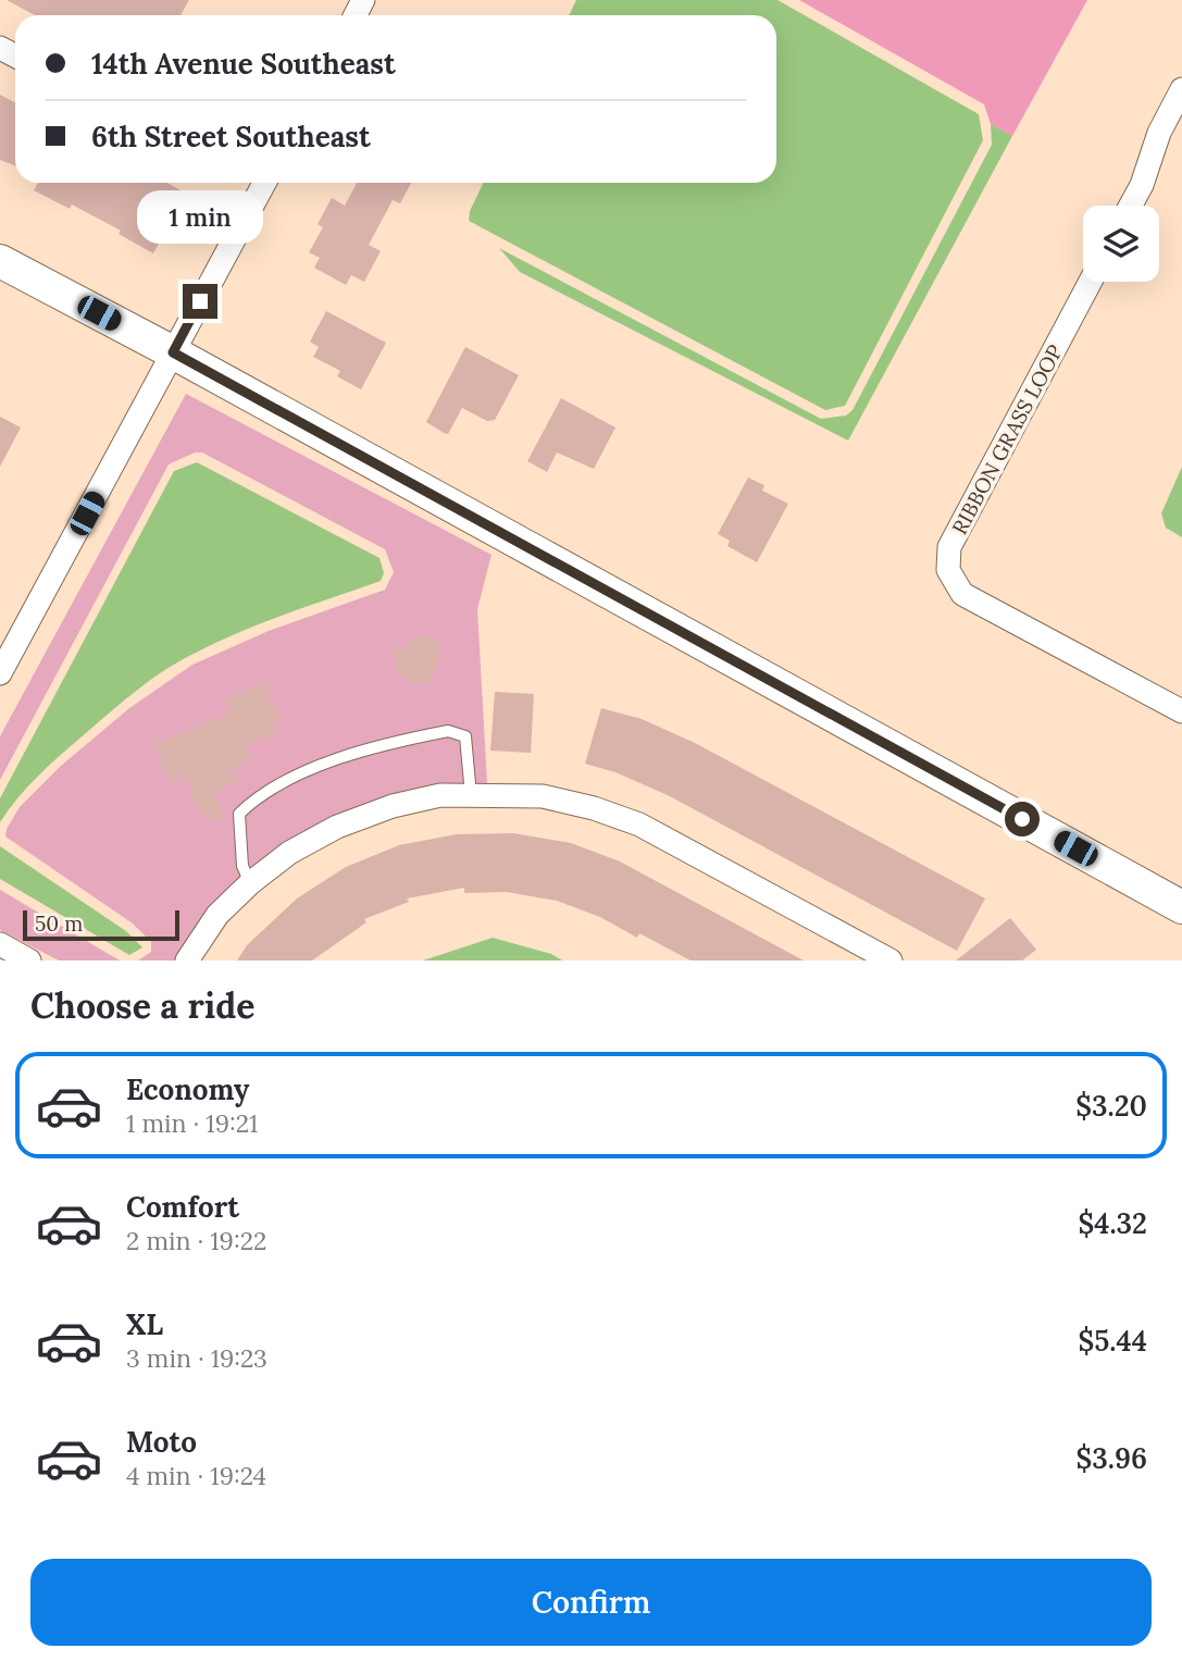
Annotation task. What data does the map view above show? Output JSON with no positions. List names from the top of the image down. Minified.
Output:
{"streets":{"street":["RIBBON GRASS LOOP"]},"scale_bar":"50 m","page":{"banner":["14th Avenue Southeast","6th Street Southeast"],"bubble":"1 min","scale":"50 m","heading":"Choose a ride","list":[{"name":"Economy","note":"1 min · 19:21","value":"$3.20"},{"name":"Comfort","note":"2 min · 19:22","value":"$4.32"},{"name":"XL","note":"3 min · 19:23","value":"$5.44"},{"name":"Moto","note":"4 min · 19:24","value":"$3.96"}],"buttons":"Confirm"}}
